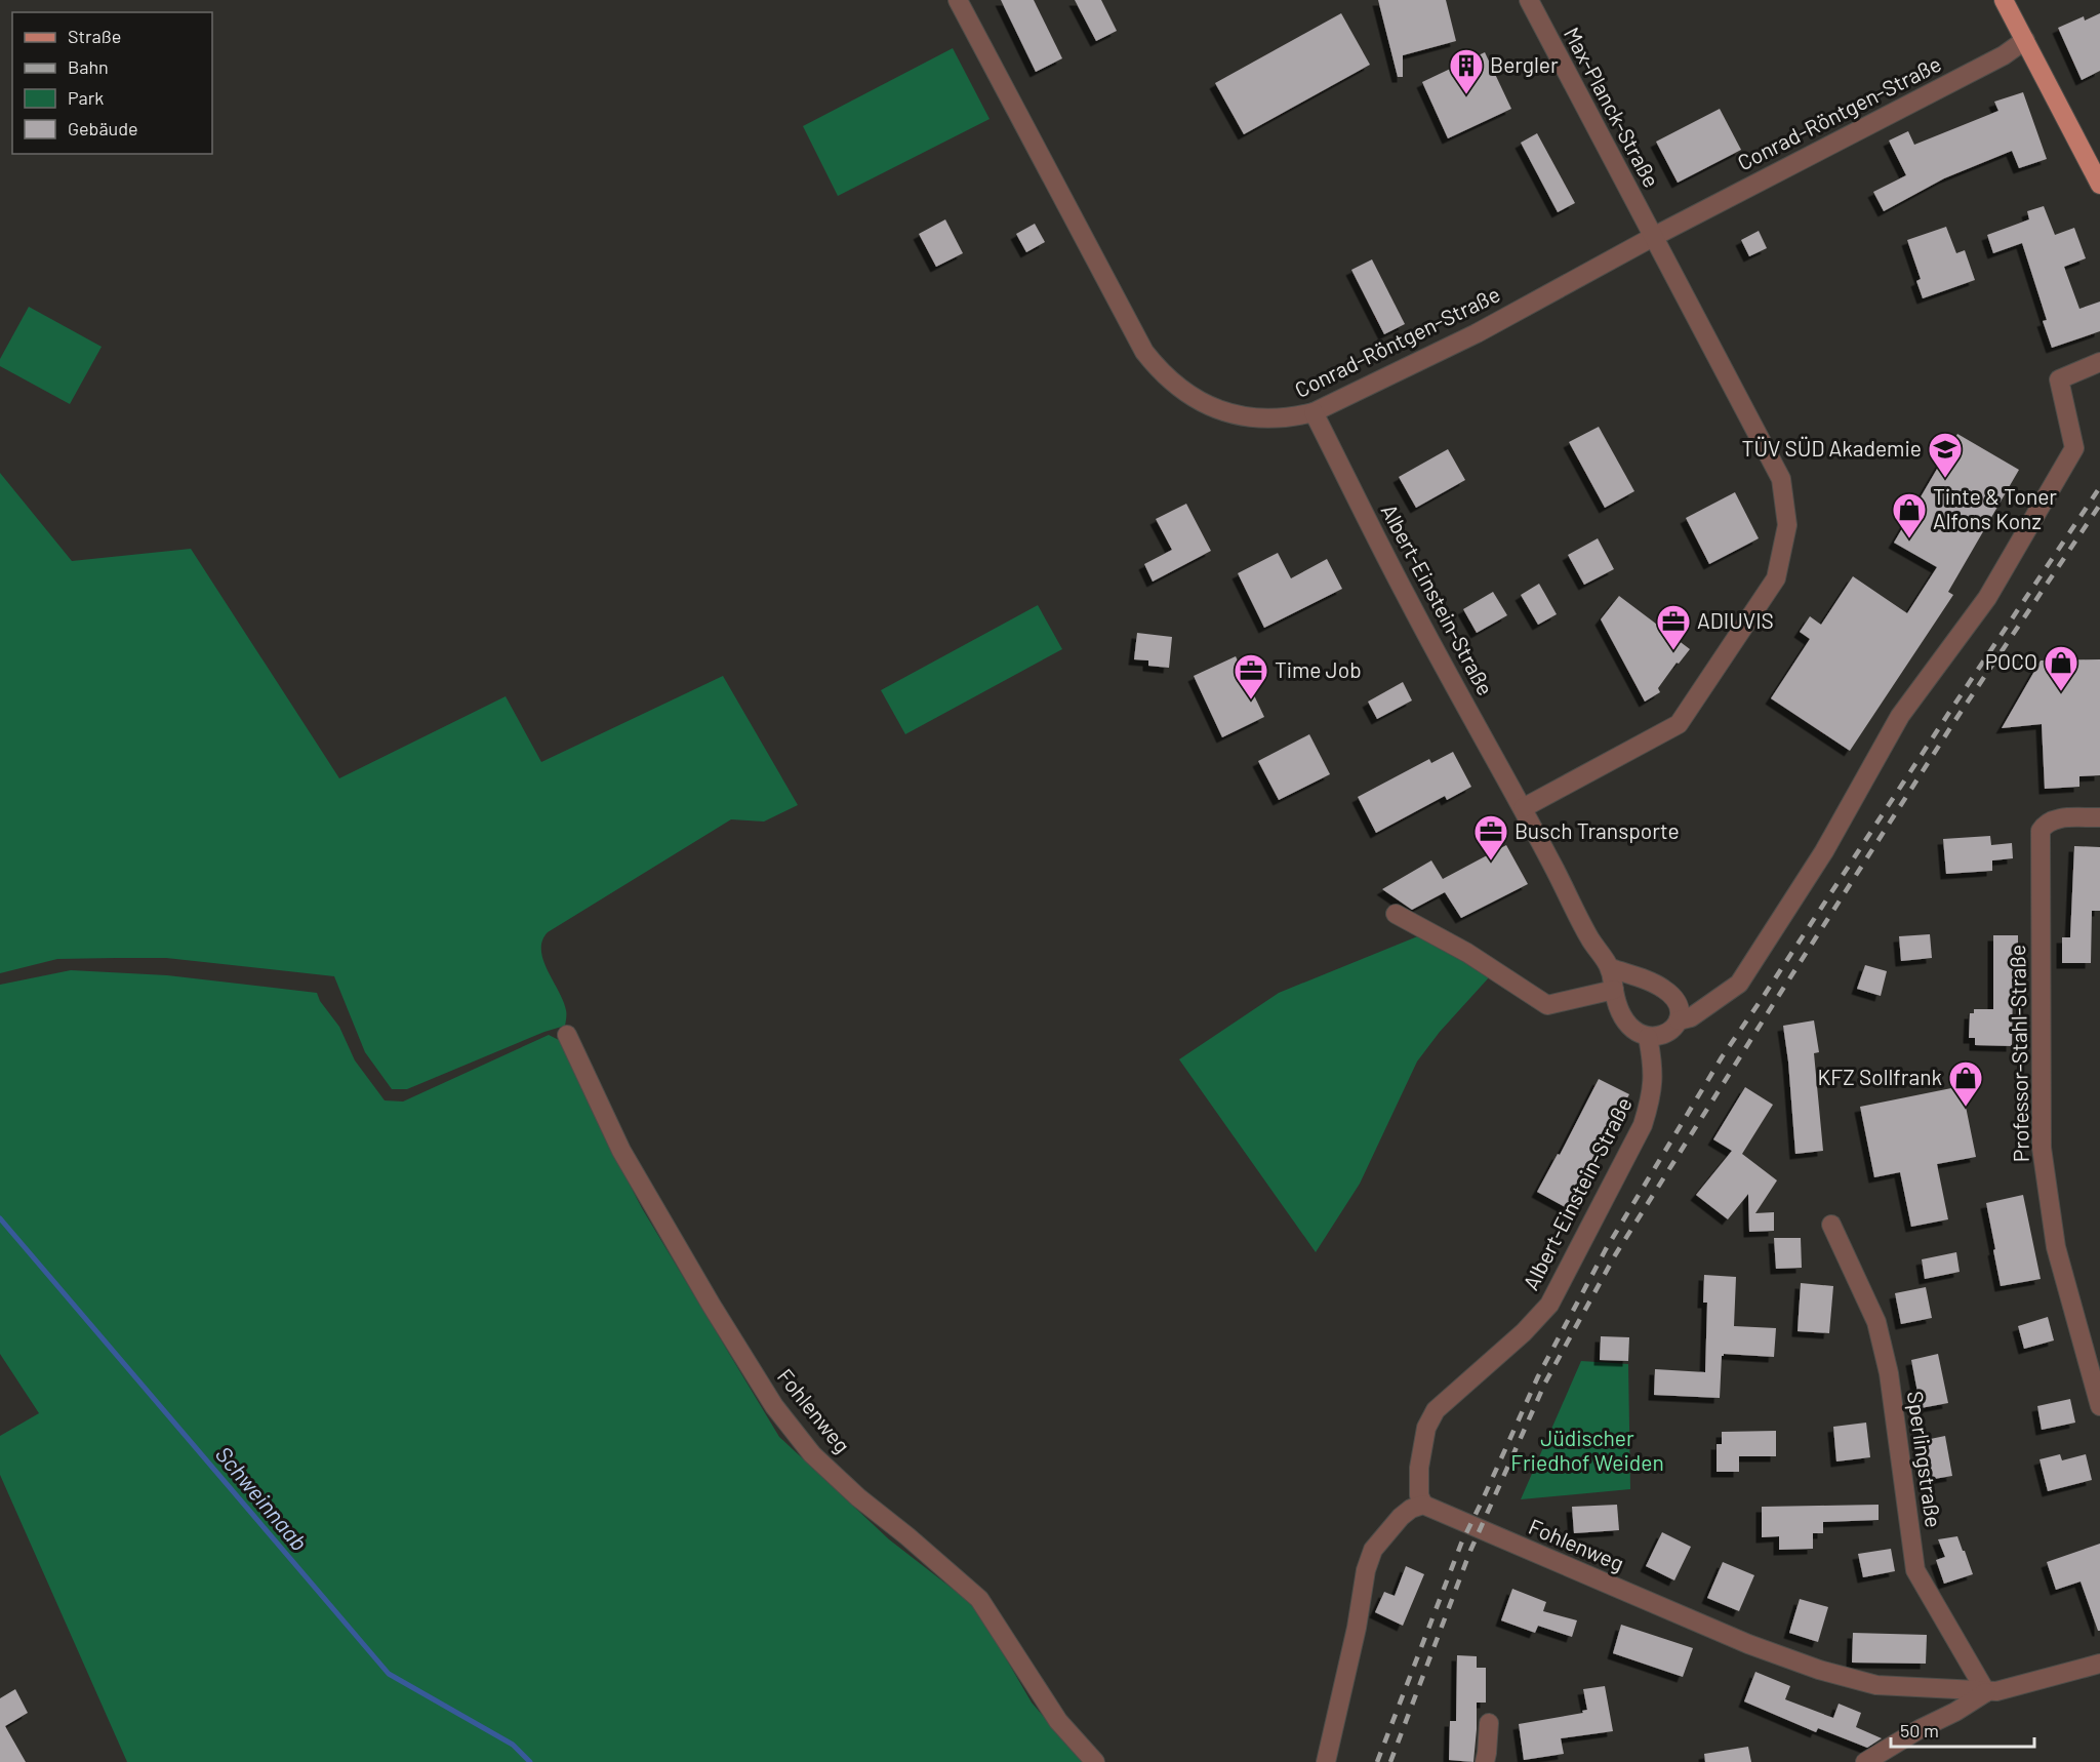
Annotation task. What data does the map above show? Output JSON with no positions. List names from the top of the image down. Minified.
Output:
{"streets":{"street":["Max-Planck-Straße","Conrad-Röntgen-Straße","Albert-Einstein-Straße","Professor-Stahl-Straße","Fohlenweg","Sperlingstraße"]},"crossings":[["Max-Planck-Straße","Conrad-Röntgen-Straße"],["Conrad-Röntgen-Straße","Albert-Einstein-Straße"],["Albert-Einstein-Straße","Fohlenweg"],["Fohlenweg","Sperlingstraße"]],"water":["Schweinnaab"],"parks":["Jüdischer Friedhof Weiden"],"places":{"building":["Bergler"],"school or university":["TÜV SÜD Akademie"],"shop":["Tinte & Toner Alfons Konz","POCO","KFZ Sollfrank"],"office":["ADIUVIS","Time Job","Busch Transporte"]},"legend":["Straße","Bahn","Park","Gebäude"],"scale_bar":"50 m"}
